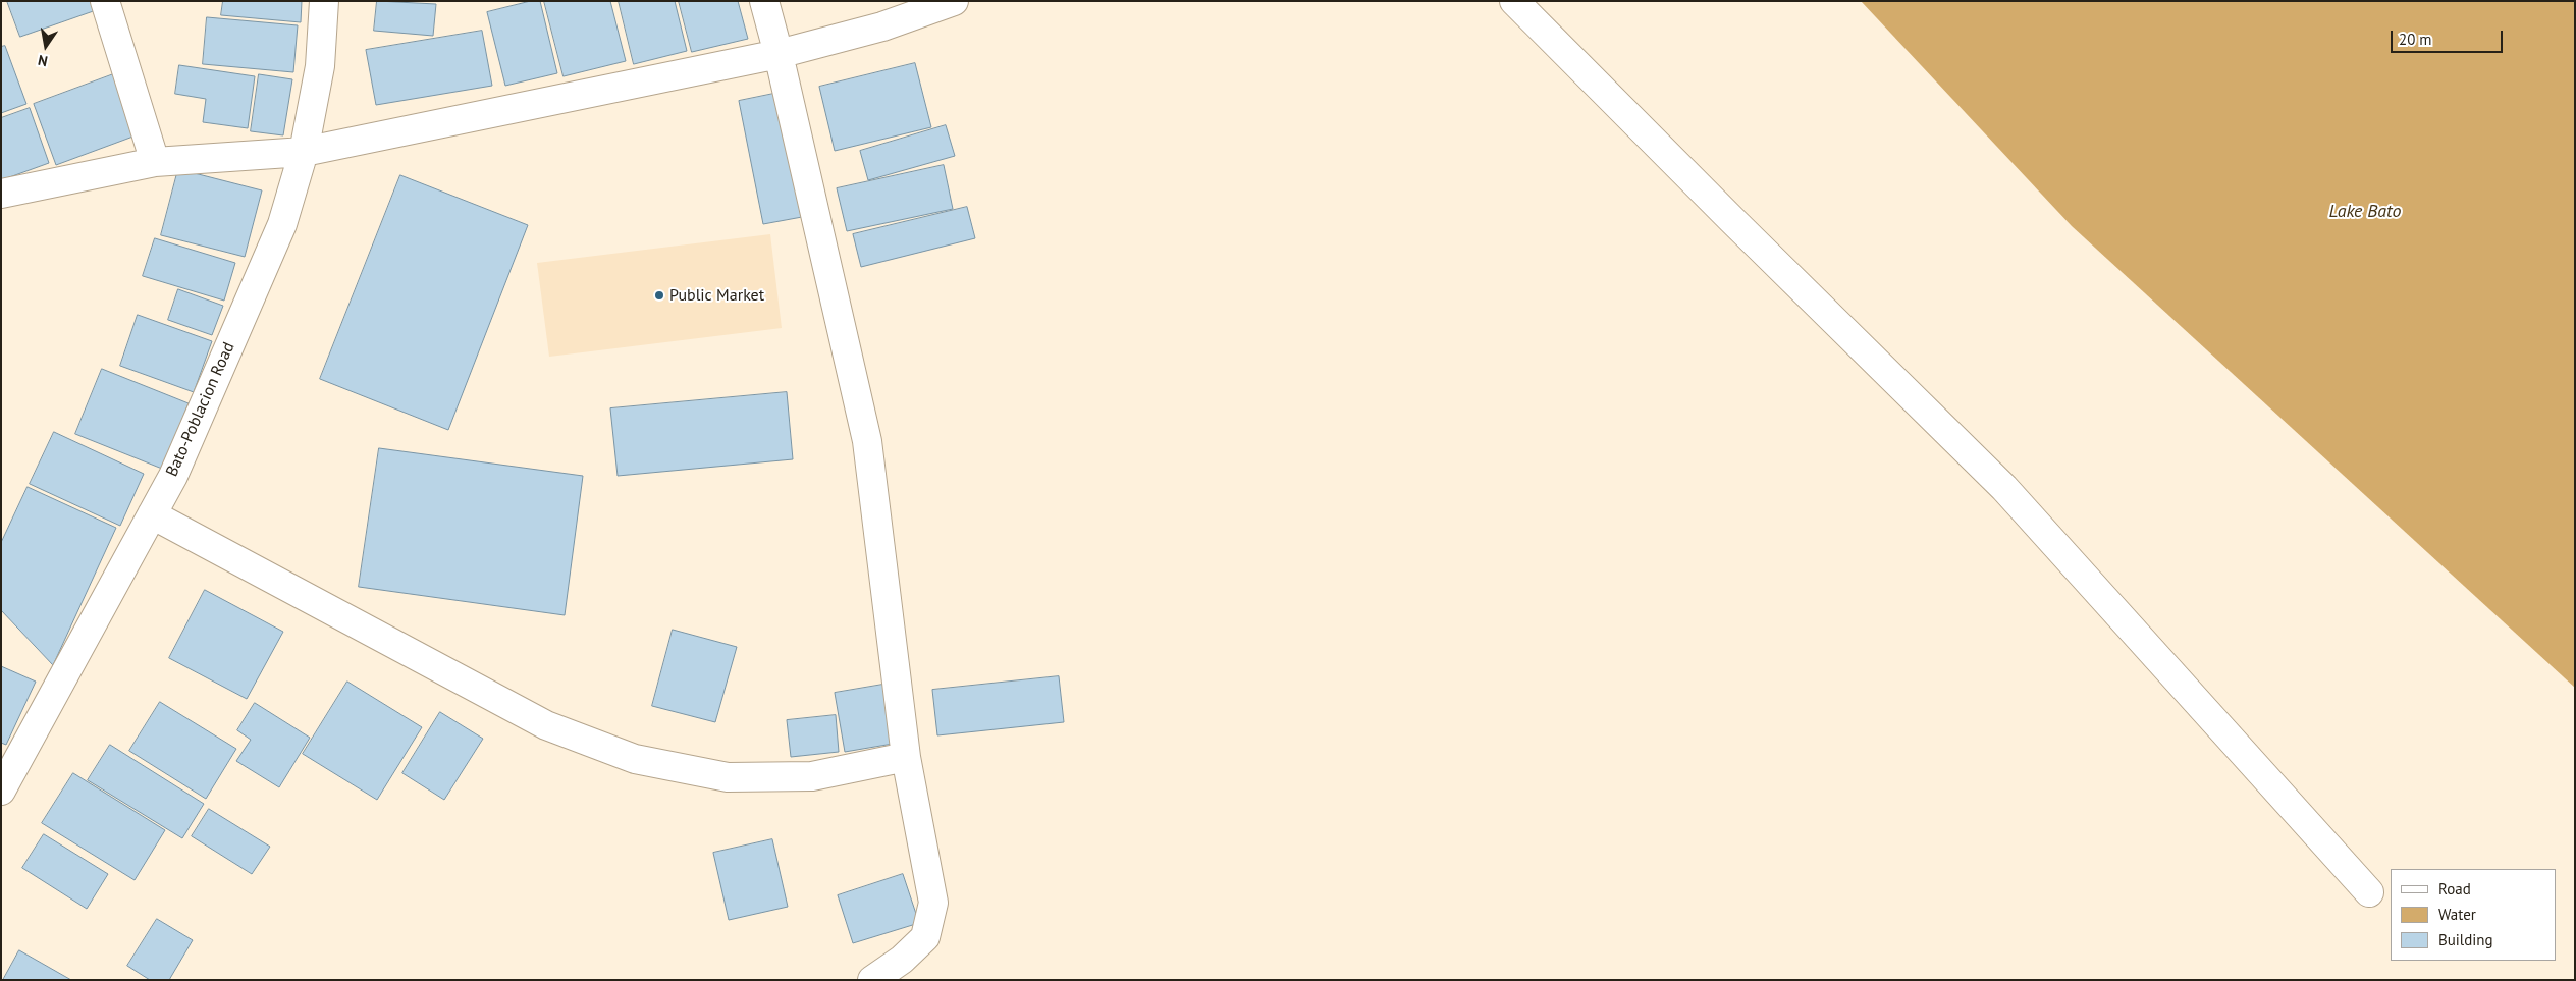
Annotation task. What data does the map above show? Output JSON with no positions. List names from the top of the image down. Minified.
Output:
{"streets":{"street":["Bato-Poblacion Road"]},"water":["Lake Bato"],"places":["Public Market"],"legend":["Road","Water","Building"],"scale_bar":"20 m","north":"bottom"}
